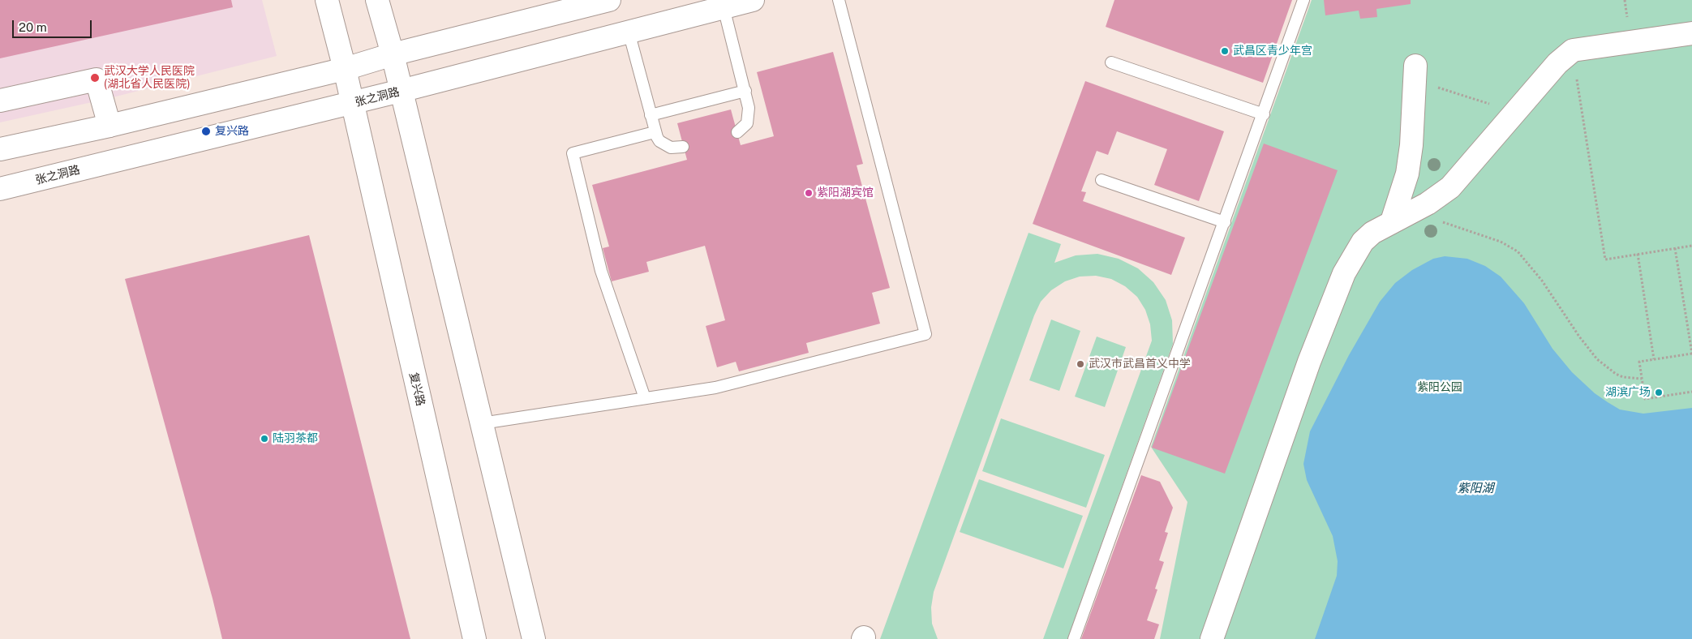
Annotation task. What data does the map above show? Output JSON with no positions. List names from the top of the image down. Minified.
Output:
{"streets":{"main road":["张之洞路","复兴路"]},"crossings":[["张之洞路","复兴路"]],"water":["紫阳湖"],"parks":["紫阳公园"],"places":["武昌区青少年宫","武汉大学人民医院 (湖北省人民医院)","复兴路","紫阳湖宾馆","武汉市武昌首义中学","湖滨广场","陆羽茶都"],"scale_bar":"20 m"}
